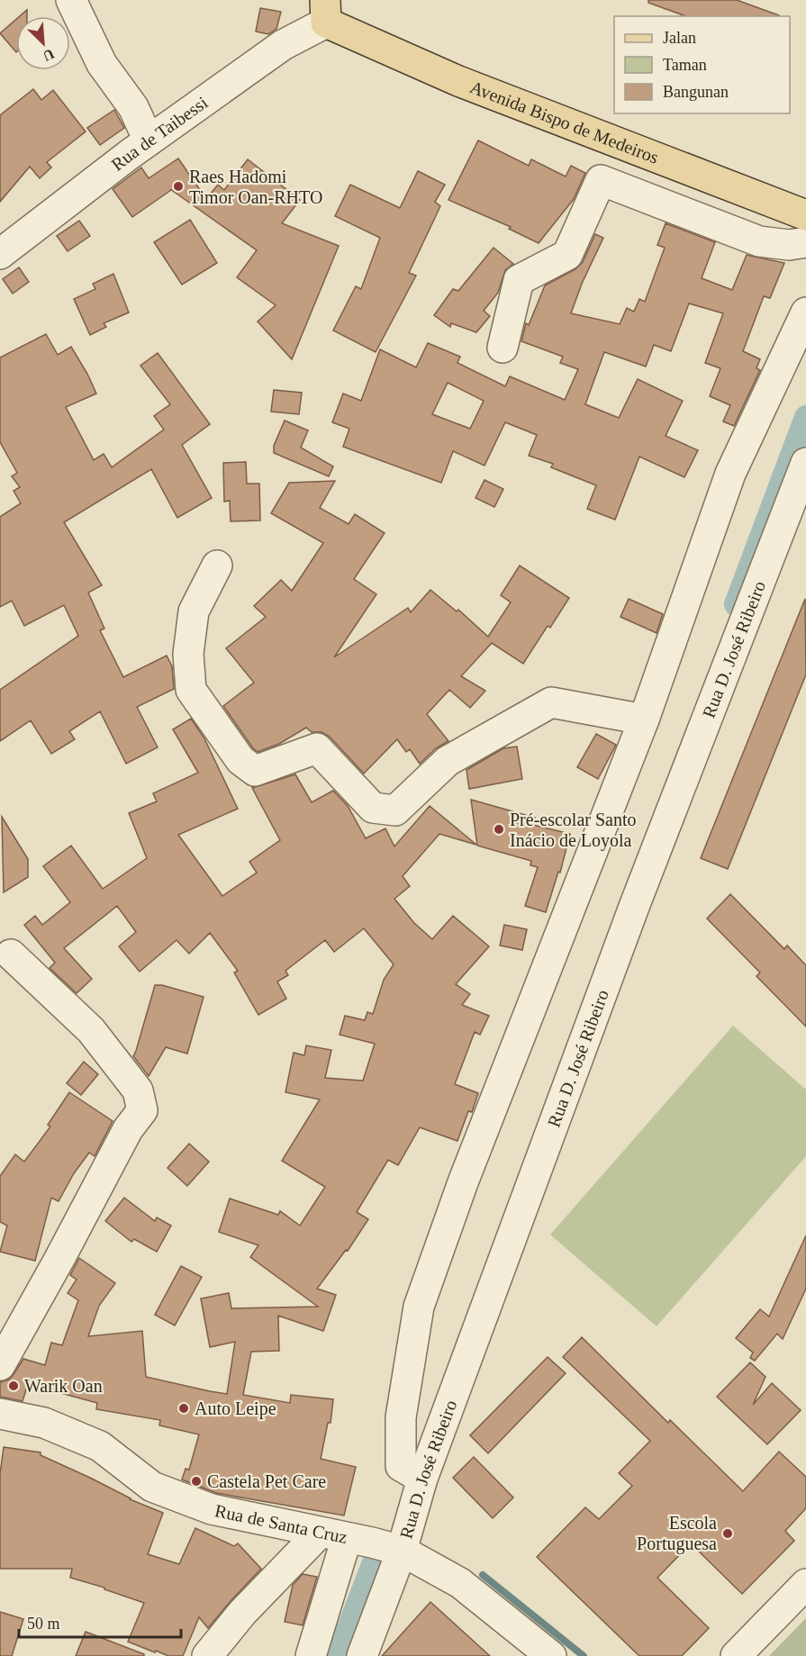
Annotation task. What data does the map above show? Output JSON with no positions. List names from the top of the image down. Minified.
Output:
{"streets":{"main road":["Avenida Bispo de Medeiros"],"street":["Rua de Taibessi","Rua D. José Ribeiro","Rua de Santa Cruz"]},"crossings":[["Avenida Bispo de Medeiros","Rua de Taibessi"],["Rua D. José Ribeiro","Rua de Santa Cruz"]],"places":["Raes Hadomi Timor Oan-RHTO","Pré-escolar Santo Inácio de Loyola","Warik Oan","Auto Leipe","Castela Pet Care","Escola Portuguesa"],"legend":["Jalan","Taman","Bangunan"],"scale_bar":"50 m","north":"bottom right"}
